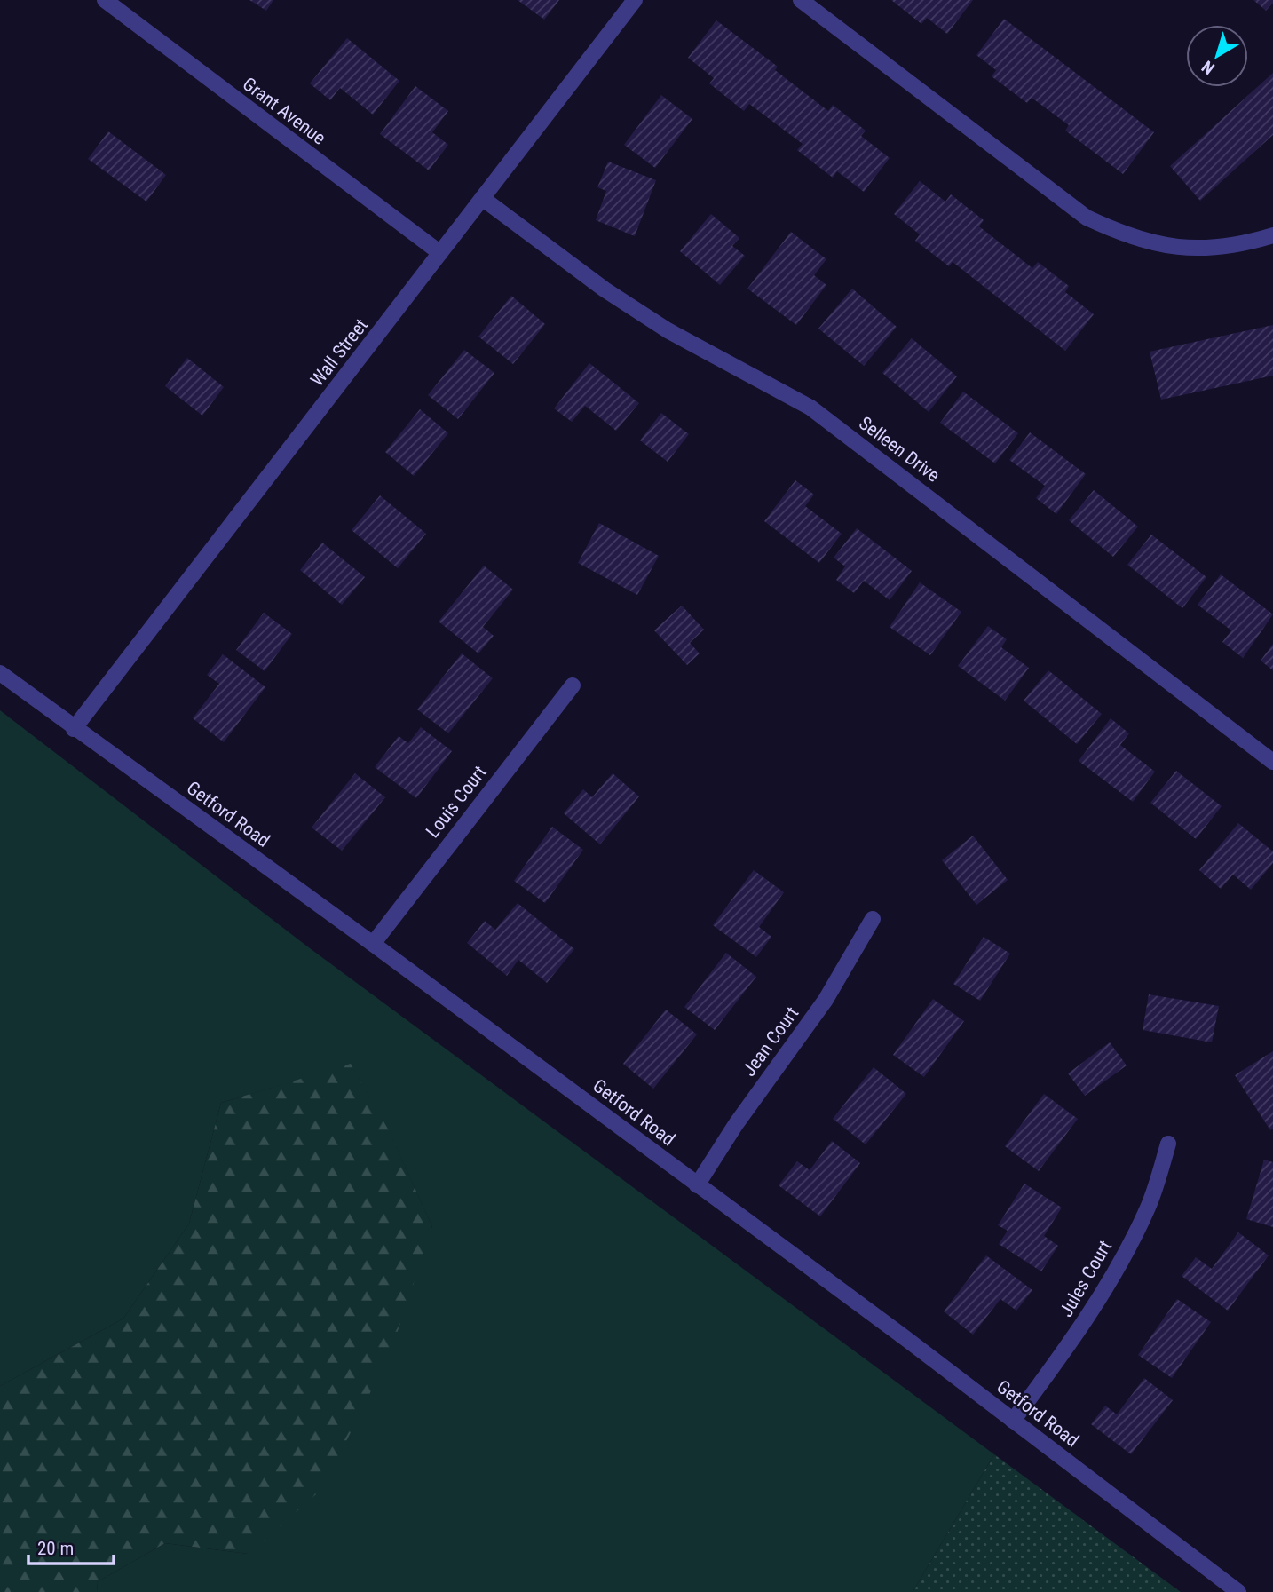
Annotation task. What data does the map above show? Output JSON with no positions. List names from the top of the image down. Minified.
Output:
{"streets":{"street":["Grant Avenue","Wall Street","Selleen Drive","Louis Court","Getford Road","Jean Court","Jules Court"]},"crossings":[["Grant Avenue","Wall Street"],["Wall Street","Selleen Drive"],["Wall Street","Getford Road"],["Louis Court","Getford Road"],["Getford Road","Jean Court"],["Getford Road","Jules Court"]],"scale_bar":"20 m","north":"bottom left"}
